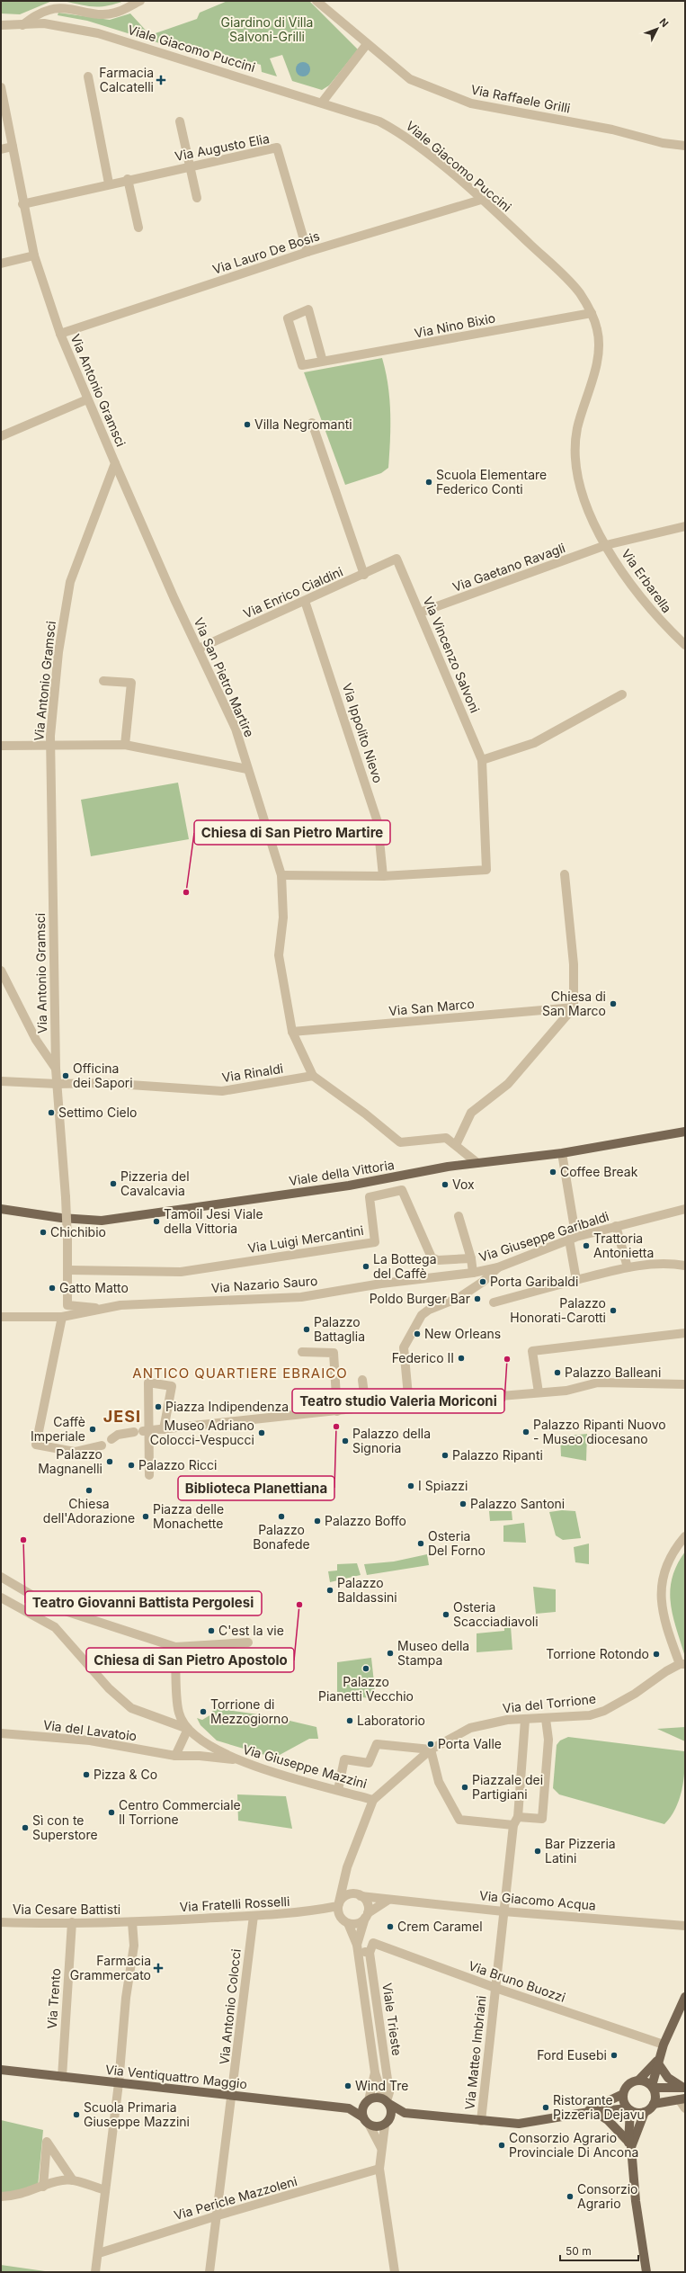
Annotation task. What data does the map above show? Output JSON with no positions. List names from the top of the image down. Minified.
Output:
{"streets":{"main road":["Viale della Vittoria","Viale Trieste","Via Ventiquattro Maggio"],"street":["Viale Giacomo Puccini","Via Raffaele Grilli","Via Augusto Elia","Via Lauro De Bosis","Via Nino Bixio","Via Antonio Gramsci","Via Gaetano Ravagli","Via Erbarella","Via Enrico Cialdini","Via Vincenzo Salvoni","Via San Pietro Martire","Via Ippolito Nievo","Via San Marco","Via Rinaldi","Via Giuseppe Garibaldi","Via Luigi Mercantini","Via Nazario Sauro","Via del Torrione","Via del Lavatoio","Via Giuseppe Mazzini","Via Giacomo Acqua","Via Fratelli Rosselli","Via Cesare Battisti","Via Bruno Buozzi","Via Trento","Via Antonio Colocci","Via Matteo Imbriani","Via Pericle Mazzoleni"]},"crossings":[["Viale Giacomo Puccini","Via Lauro De Bosis"],["Viale Giacomo Puccini","Via Nino Bixio"],["Viale Giacomo Puccini","Via Gaetano Ravagli"],["Viale Giacomo Puccini","Via Erbarella"],["Via Augusto Elia","Via Lauro De Bosis"],["Via Augusto Elia","Via Antonio Gramsci"],["Via Lauro De Bosis","Via Antonio Gramsci"],["Via Antonio Gramsci","Via San Pietro Martire"],["Via Antonio Gramsci","Via Rinaldi"],["Via Antonio Gramsci","Via Luigi Mercantini"],["Via Antonio Gramsci","Via Nazario Sauro"],["Via Gaetano Ravagli","Via Erbarella"],["Via Gaetano Ravagli","Via Vincenzo Salvoni"],["Via Enrico Cialdini","Via Vincenzo Salvoni"],["Via Enrico Cialdini","Via San Pietro Martire"],["Via Enrico Cialdini","Via Ippolito Nievo"],["Via Vincenzo Salvoni","Via Ippolito Nievo"],["Via San Pietro Martire","Via San Marco"],["Via San Pietro Martire","Via Rinaldi"],["Via Giuseppe Garibaldi","Via Nazario Sauro"],["Via del Torrione","Via Matteo Imbriani"],["Via del Lavatoio","Via Giuseppe Mazzini"],["Via Giacomo Acqua","Via Fratelli Rosselli"],["Via Giacomo Acqua","Viale Trieste"],["Via Giacomo Acqua","Via Matteo Imbriani"],["Via Fratelli Rosselli","Via Cesare Battisti"],["Via Fratelli Rosselli","Via Antonio Colocci"],["Via Fratelli Rosselli","Viale Trieste"],["Via Cesare Battisti","Via Trento"],["Via Bruno Buozzi","Viale Trieste"],["Via Bruno Buozzi","Via Matteo Imbriani"],["Via Trento","Via Ventiquattro Maggio"],["Via Antonio Colocci","Via Ventiquattro Maggio"],["Via Antonio Colocci","Via Pericle Mazzoleni"],["Viale Trieste","Via Ventiquattro Maggio"],["Viale Trieste","Via Pericle Mazzoleni"]],"districts":["ANTICO QUARTIERE EBRAICO","JESI"],"parks":["Giardino di Villa Salvoni-Grilli"],"places":{"health":["Farmacia Calcatelli","Farmacia Grammercato"],"other":["Villa Negromanti","Scuola Elementare Federico Conti","Chiesa di San Pietro Martire","Chiesa di San Marco","Officina dei Sapori","Settimo Cielo","Coffee Break","Pizzeria del Cavalcavia","Vox","Tamoil Jesi Viale della Vittoria","Chichibio","Trattoria Antonietta","La Bottega del Caffè","Porta Garibaldi","Gatto Matto","Poldo Burger Bar","Palazzo Honorati-Carotti","Palazzo Battaglia","New Orleans","Federico II","Teatro studio Valeria Moriconi","Palazzo Balleani","Piazza Indipendenza","Biblioteca Planettiana","Caffè Imperiale","Palazzo Ripanti Nuovo - Museo diocesano","Museo Adriano Colocci-Vespucci","Palazzo della Signoria","Palazzo Ripanti","Palazzo Magnanelli","Palazzo Ricci","I Spiazzi","Chiesa dell'Adorazione","Palazzo Santoni","Piazza delle Monachette","Palazzo Bonafede","Palazzo Boffo","Teatro Giovanni Battista Pergolesi","Osteria Del Forno","Palazzo Baldassini","Chiesa di San Pietro Apostolo","Osteria Scacciadiavoli","C'est la vie","Museo della Stampa","Torrione Rotondo","Palazzo Pianetti Vecchio","Torrione di Mezzogiorno","Laboratorio","Porta Valle","Pizza & Co","Piazzale dei Partigiani","Centro Commerciale Il Torrione","Sì con te Superstore","Bar Pizzeria Latini","Crem Caramel","Ford Eusebi","Wind Tre","Ristorante Pizzeria Dejavu","Scuola Primaria Giuseppe Mazzini","Consorzio Agrario Provinciale Di Ancona","Consorzio Agrario"]},"scale_bar":"50 m","north":"top right"}
